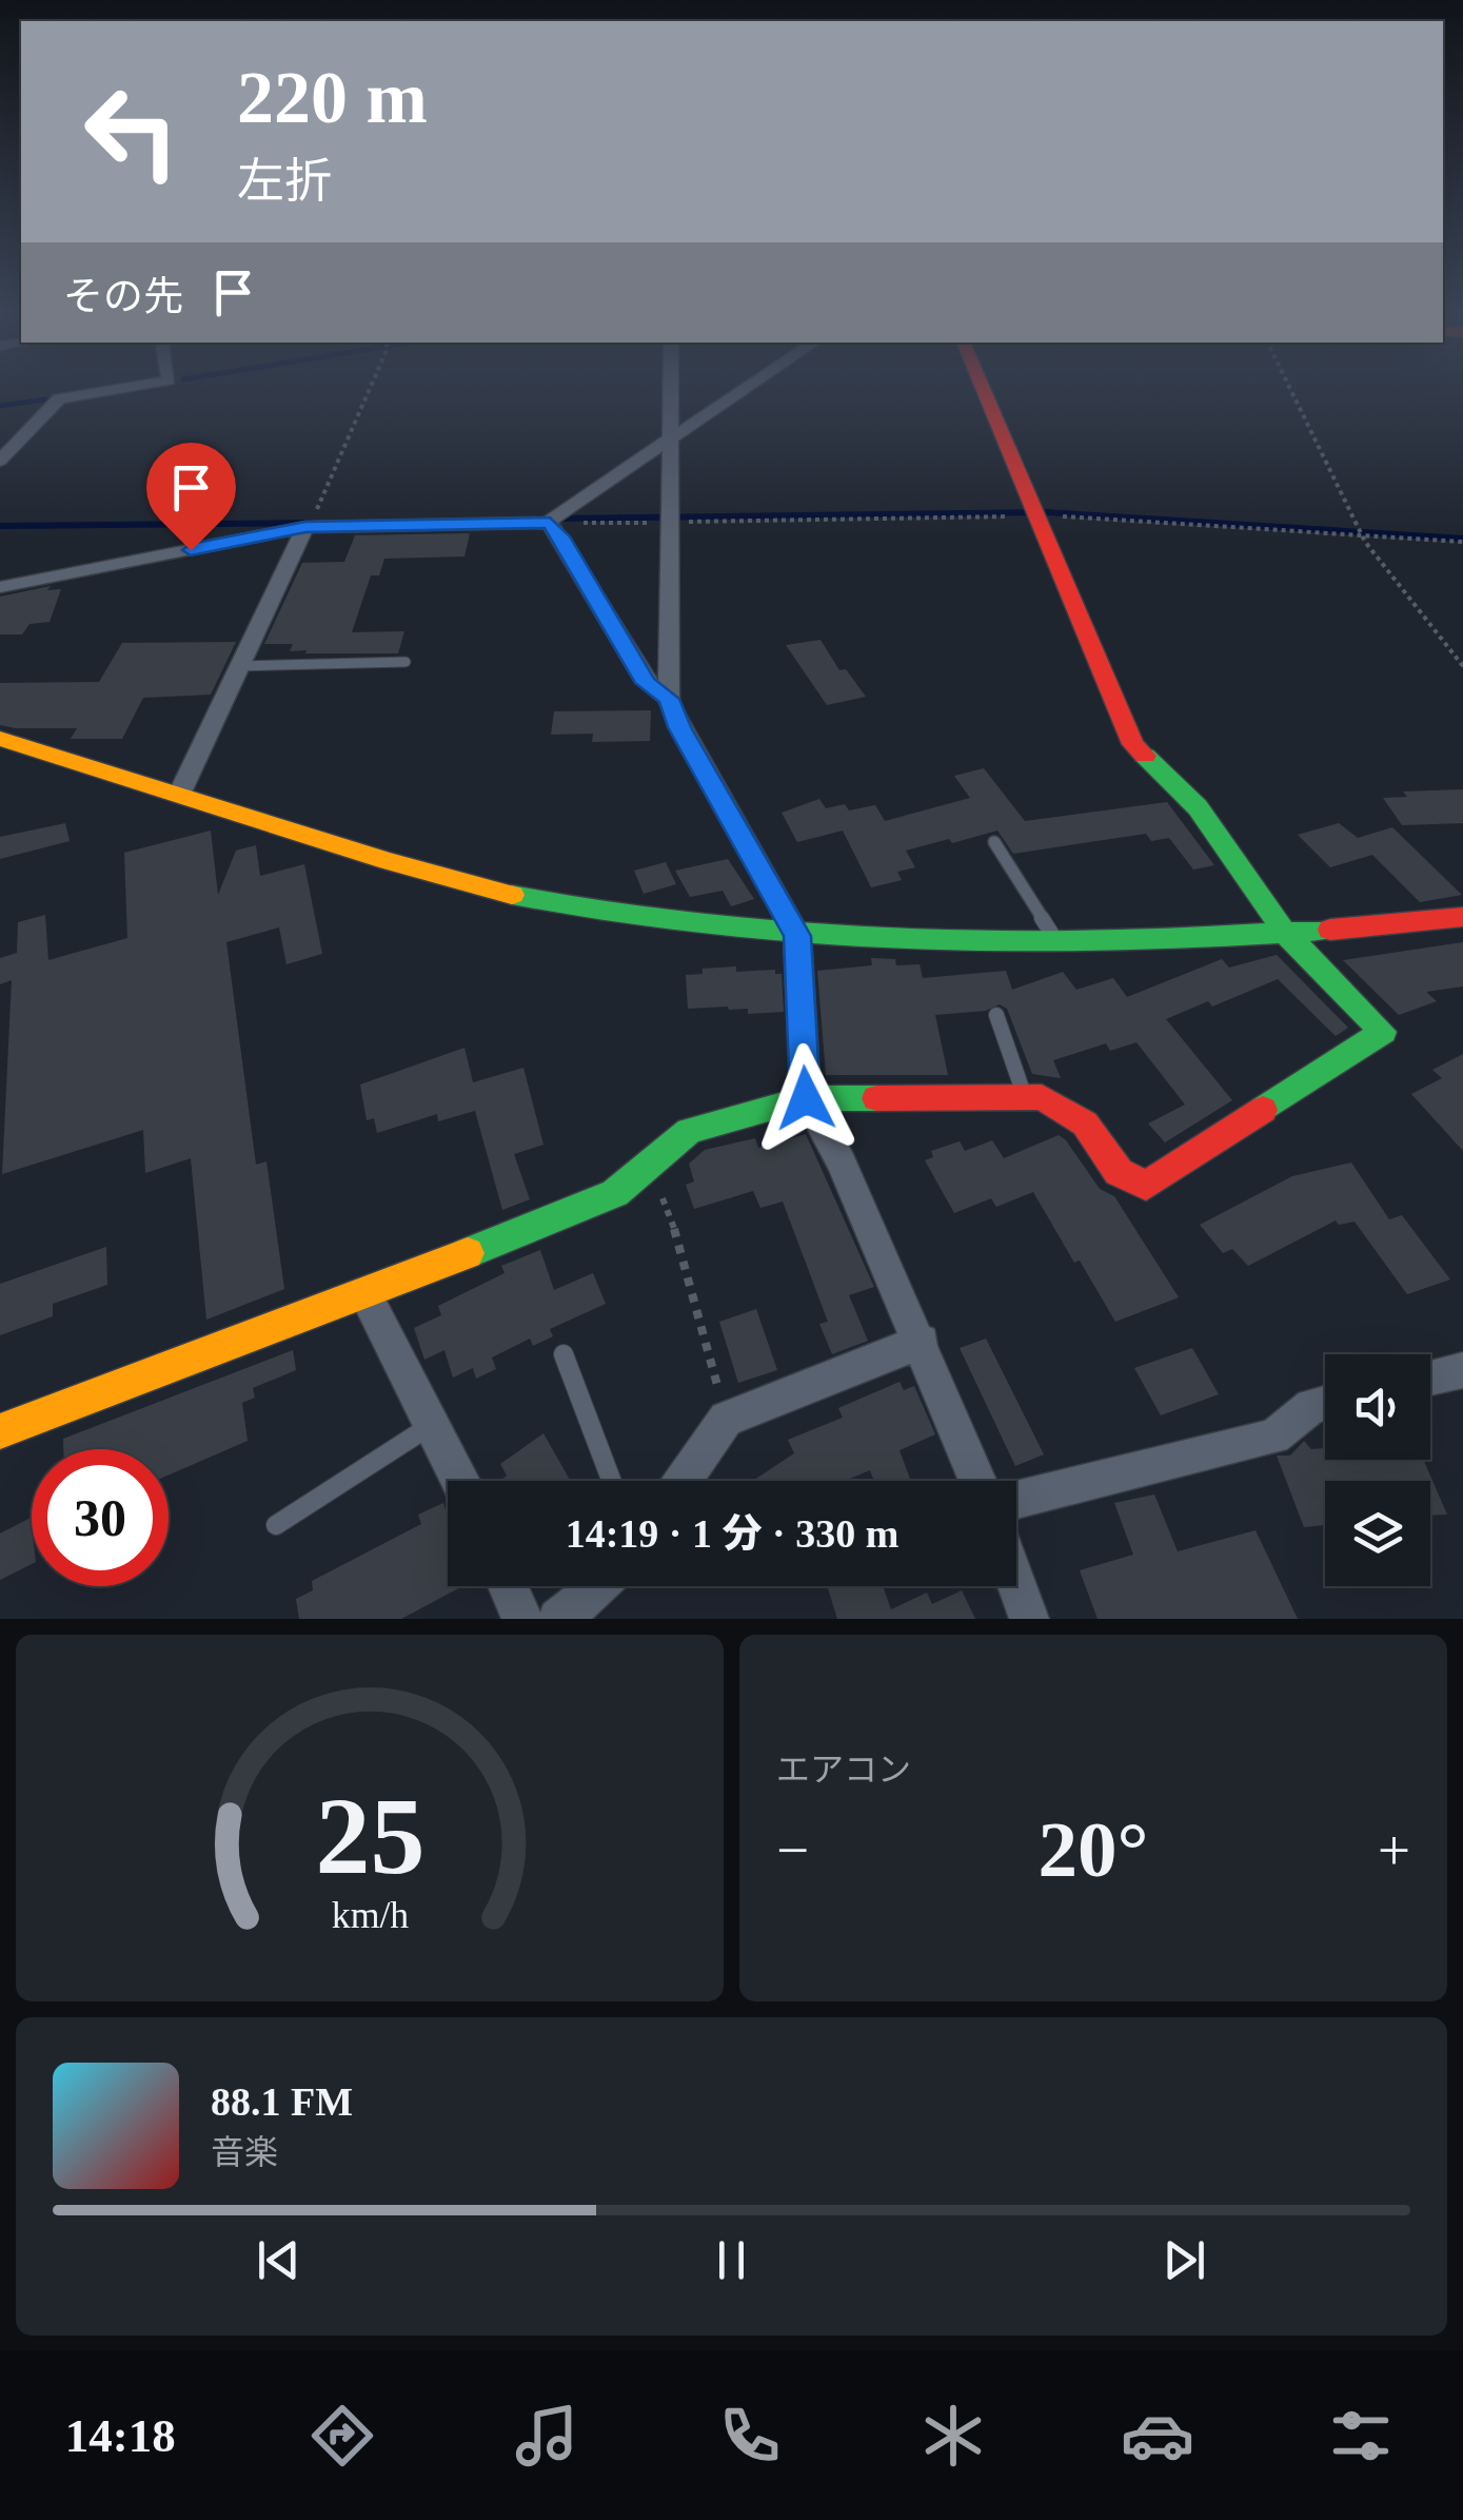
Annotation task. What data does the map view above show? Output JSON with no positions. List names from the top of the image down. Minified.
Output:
{"page":{"turn":["220 m","左折"],"then":"その先","limit":"30","trip":"14:19 · 1 分 · 330 m","tile":"エアコン","heat":["−","20°","+"],"song":["88.1 FM","音楽"],"tabs":"14:18","gauge":["25","km/h"]}}
